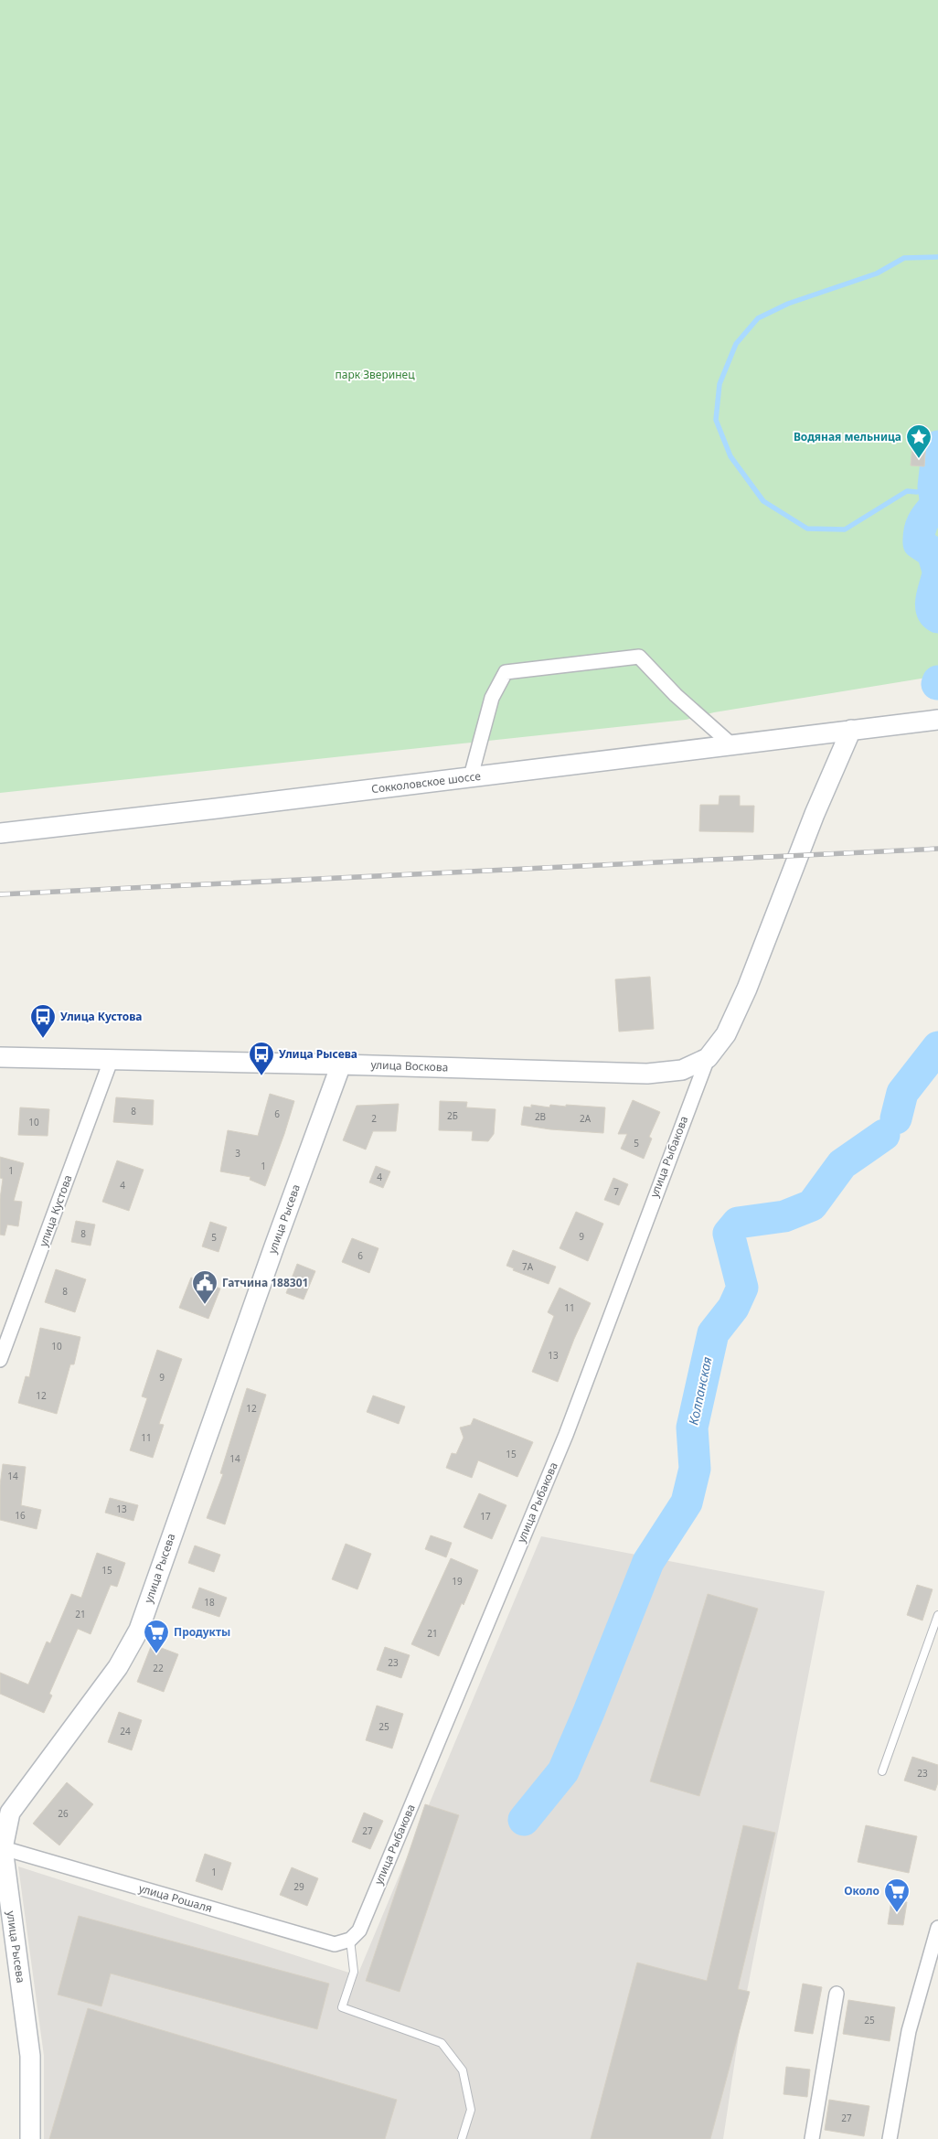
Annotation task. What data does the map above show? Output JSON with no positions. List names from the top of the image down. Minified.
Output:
{"streets":{"main road":["Сокколовское шоссе","улица Воскова","улица Рысева"],"street":["улица Рыбакова","улица Кустова","улица Рошаля"]},"crossings":[["улица Воскова","улица Рыбакова"],["улица Воскова","улица Кустова"],["улица Воскова","улица Рысева"],["улица Рыбакова","улица Рошаля"],["улица Рысева","улица Рошаля"]],"water":["Колпанская"],"parks":["парк Зверинец"],"places":{"place":["Водяная мельница"],"bus stop":["Улица Кустова","Улица Рысева"],"public building":["Гатчина 188301"],"supermarket":["Продукты","Около"]},"house_numbers":["8","6","2Б","2В","2","2А","10","5","3","1","1","4","4","7","8","9","5","6","7А","8","11","10","13","9","12","12","11","15","14","14","13","16","17","15","19","18","21","21","23","22","25","24","23","26","27","1","29","25","27"]}
